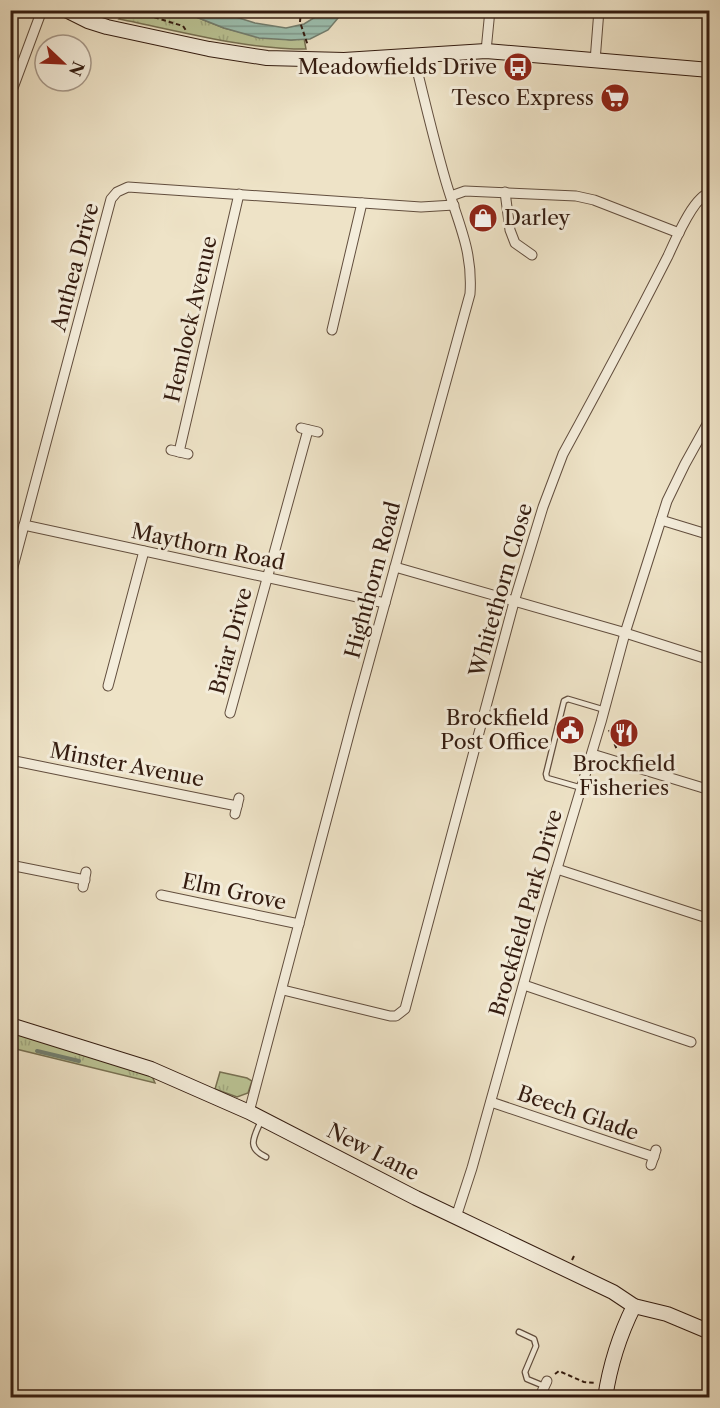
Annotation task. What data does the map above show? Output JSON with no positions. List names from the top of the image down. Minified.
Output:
{"streets":{"street":["Anthea Drive","Hemlock Avenue","Maythorn Road","Highthorn Road","Whitethorn Close","Briar Drive","Minster Avenue","Elm Grove","Brockfield Park Drive","Beech Glade","New Lane"]},"crossings":[["Anthea Drive","Hemlock Avenue"],["Anthea Drive","Maythorn Road"],["Anthea Drive","Highthorn Road"],["Anthea Drive","Whitethorn Close"],["Maythorn Road","Highthorn Road"],["Maythorn Road","Briar Drive"],["Highthorn Road","Whitethorn Close"],["Highthorn Road","Elm Grove"],["Highthorn Road","New Lane"],["Brockfield Park Drive","Beech Glade"],["Brockfield Park Drive","New Lane"]],"places":{"bus stop":["Meadowfields Drive"],"supermarket":["Tesco Express"],"shop":["Darley"],"public building":["Brockfield Post Office"],"restaurant":["Brockfield Fisheries"]},"north":"bottom right"}
